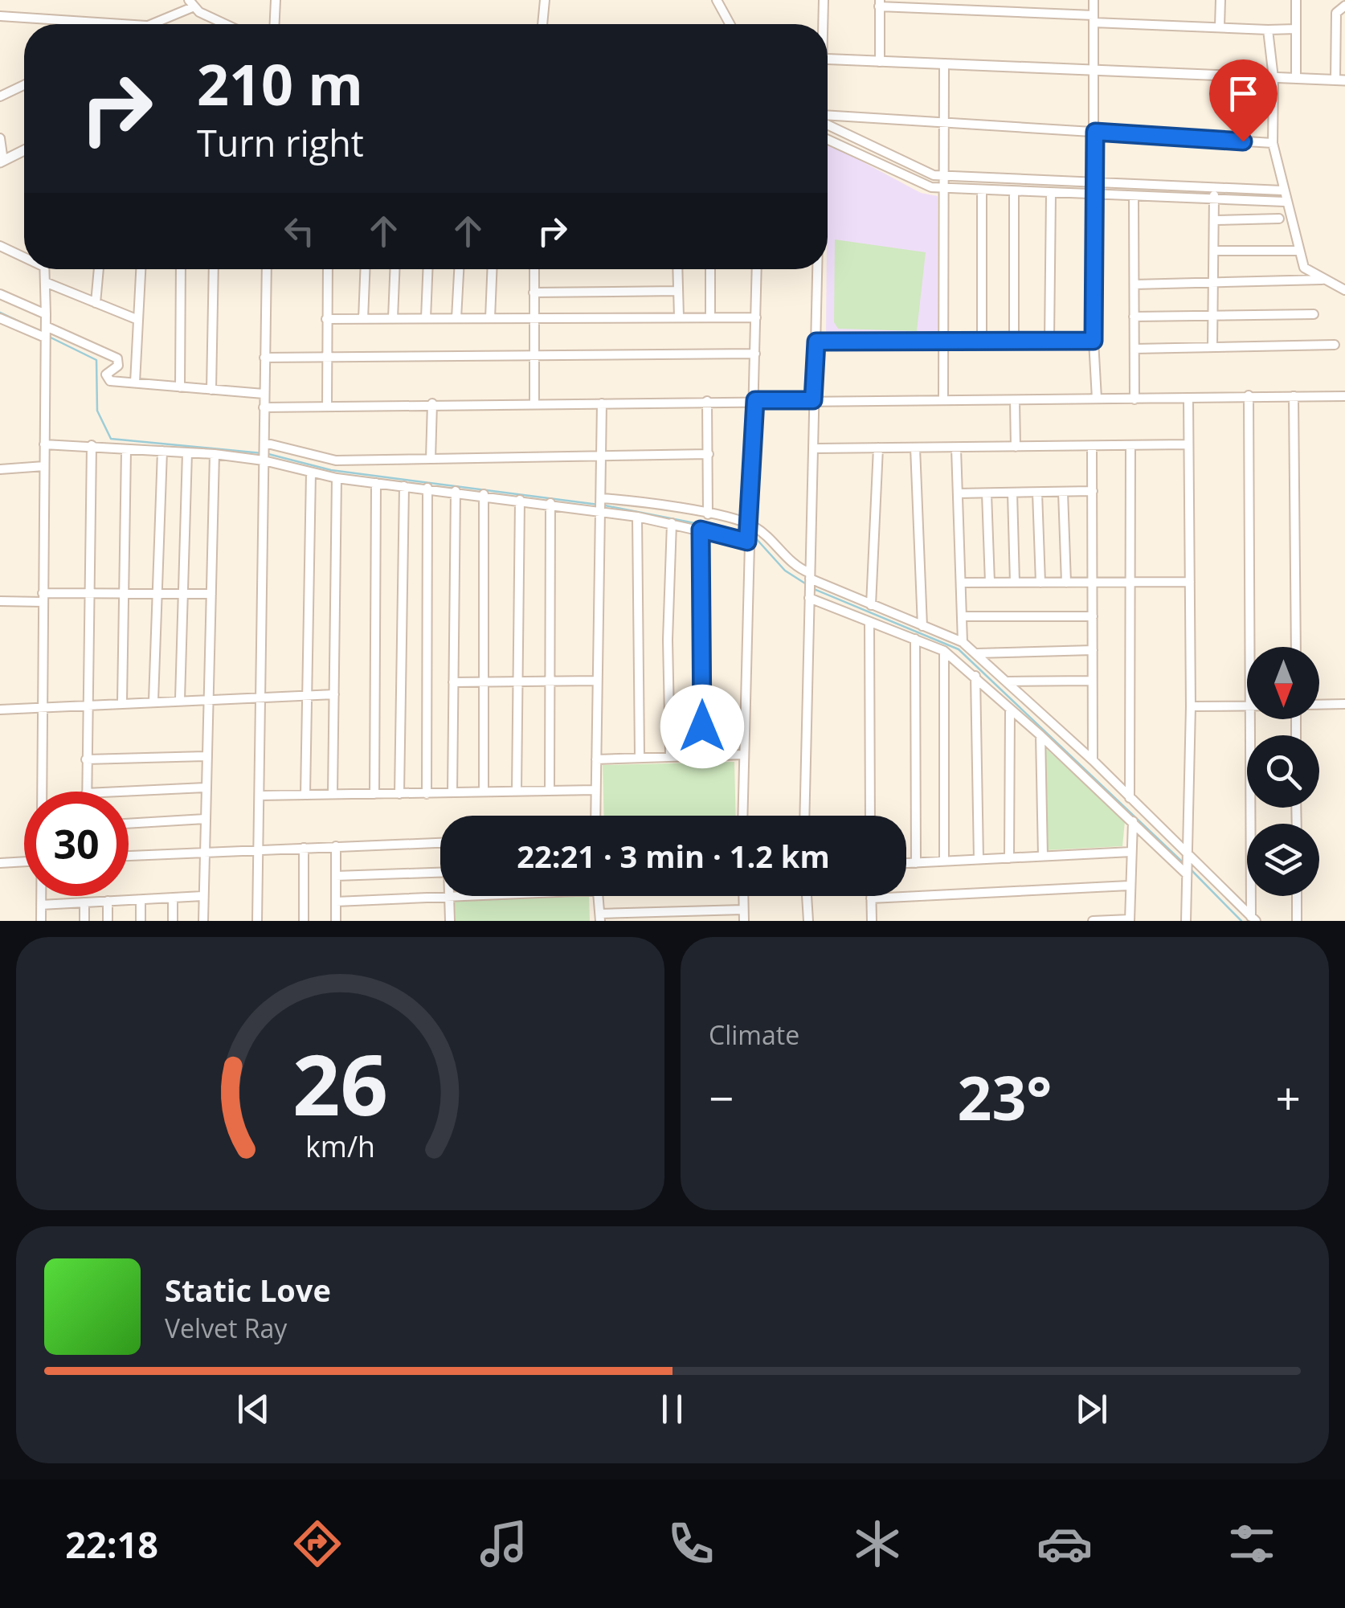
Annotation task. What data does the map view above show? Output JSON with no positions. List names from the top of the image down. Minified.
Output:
{"north":"bottom","page":{"turn":["210 m","Turn right"],"limit":"30","trip":"22:21 · 3 min · 1.2 km","tile":"Climate","heat":["−","23°","+"],"song":["Static Love","Velvet Ray"],"tabs":"22:18","gauge":["26","km/h"]}}
